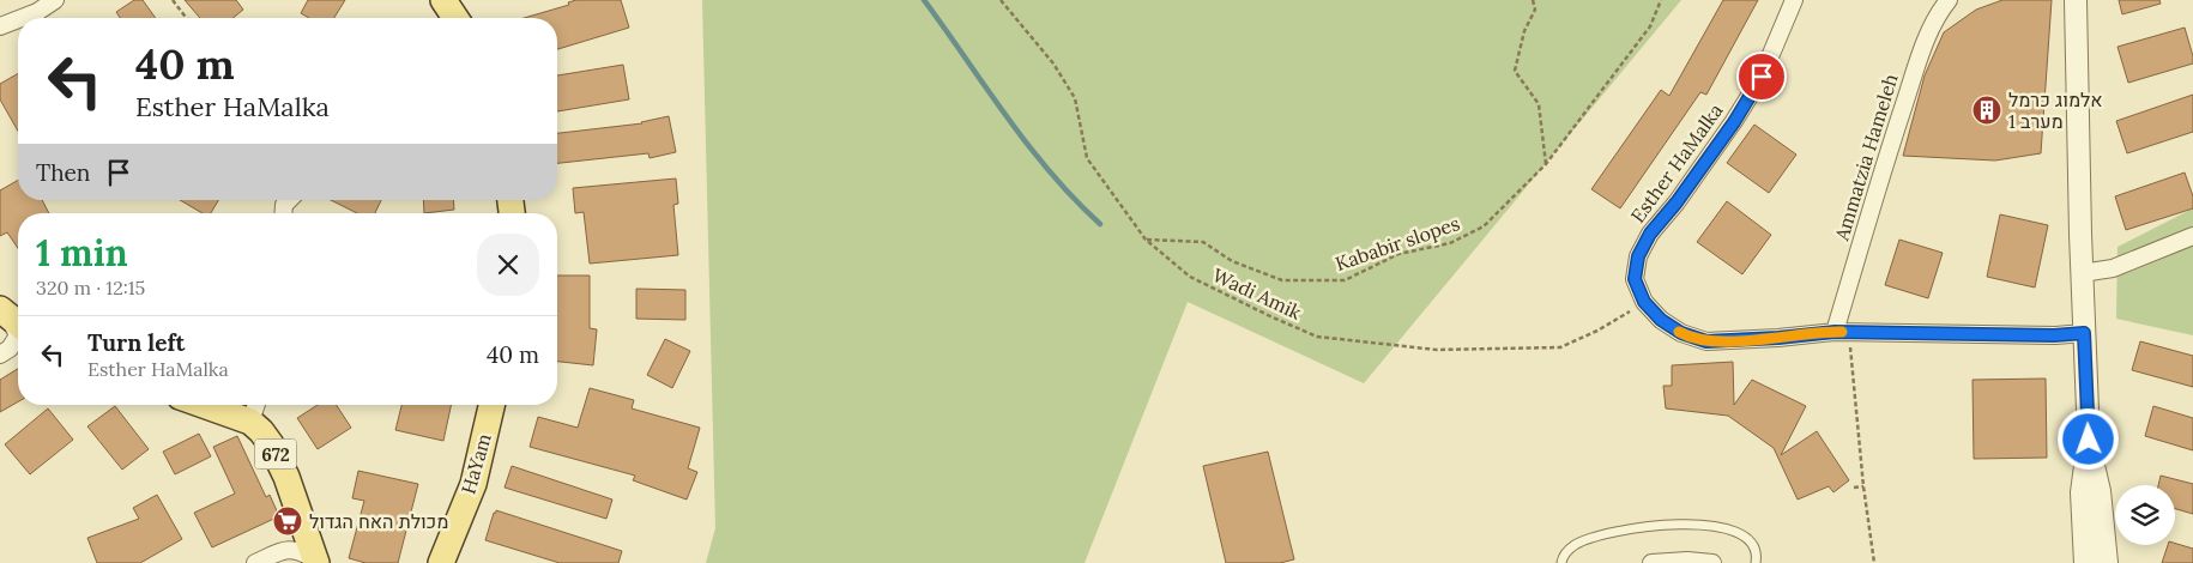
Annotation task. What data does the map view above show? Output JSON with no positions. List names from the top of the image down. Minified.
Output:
{"streets":{"main road":["672","HaYam"],"street":["Ammatzia Hameleh","Esther HaMalka"],"path":["Kababir slopes","Wadi Amik"]},"crossings":[["Ammatzia Hameleh","Esther HaMalka"],["Esther HaMalka","Wadi Amik"],["Kababir slopes","Wadi Amik"]],"places":{"building":["אלמוג כרמל מערב 1"],"supermarket":["מכולת האח הגדול"]},"page":{"turn":["40 m","Esther HaMalka"],"then":"Then","heading":["1 min","320 m · 12:15"],"list":[{"name":"Turn left","note":"Esther HaMalka","value":"40 m"}]}}
